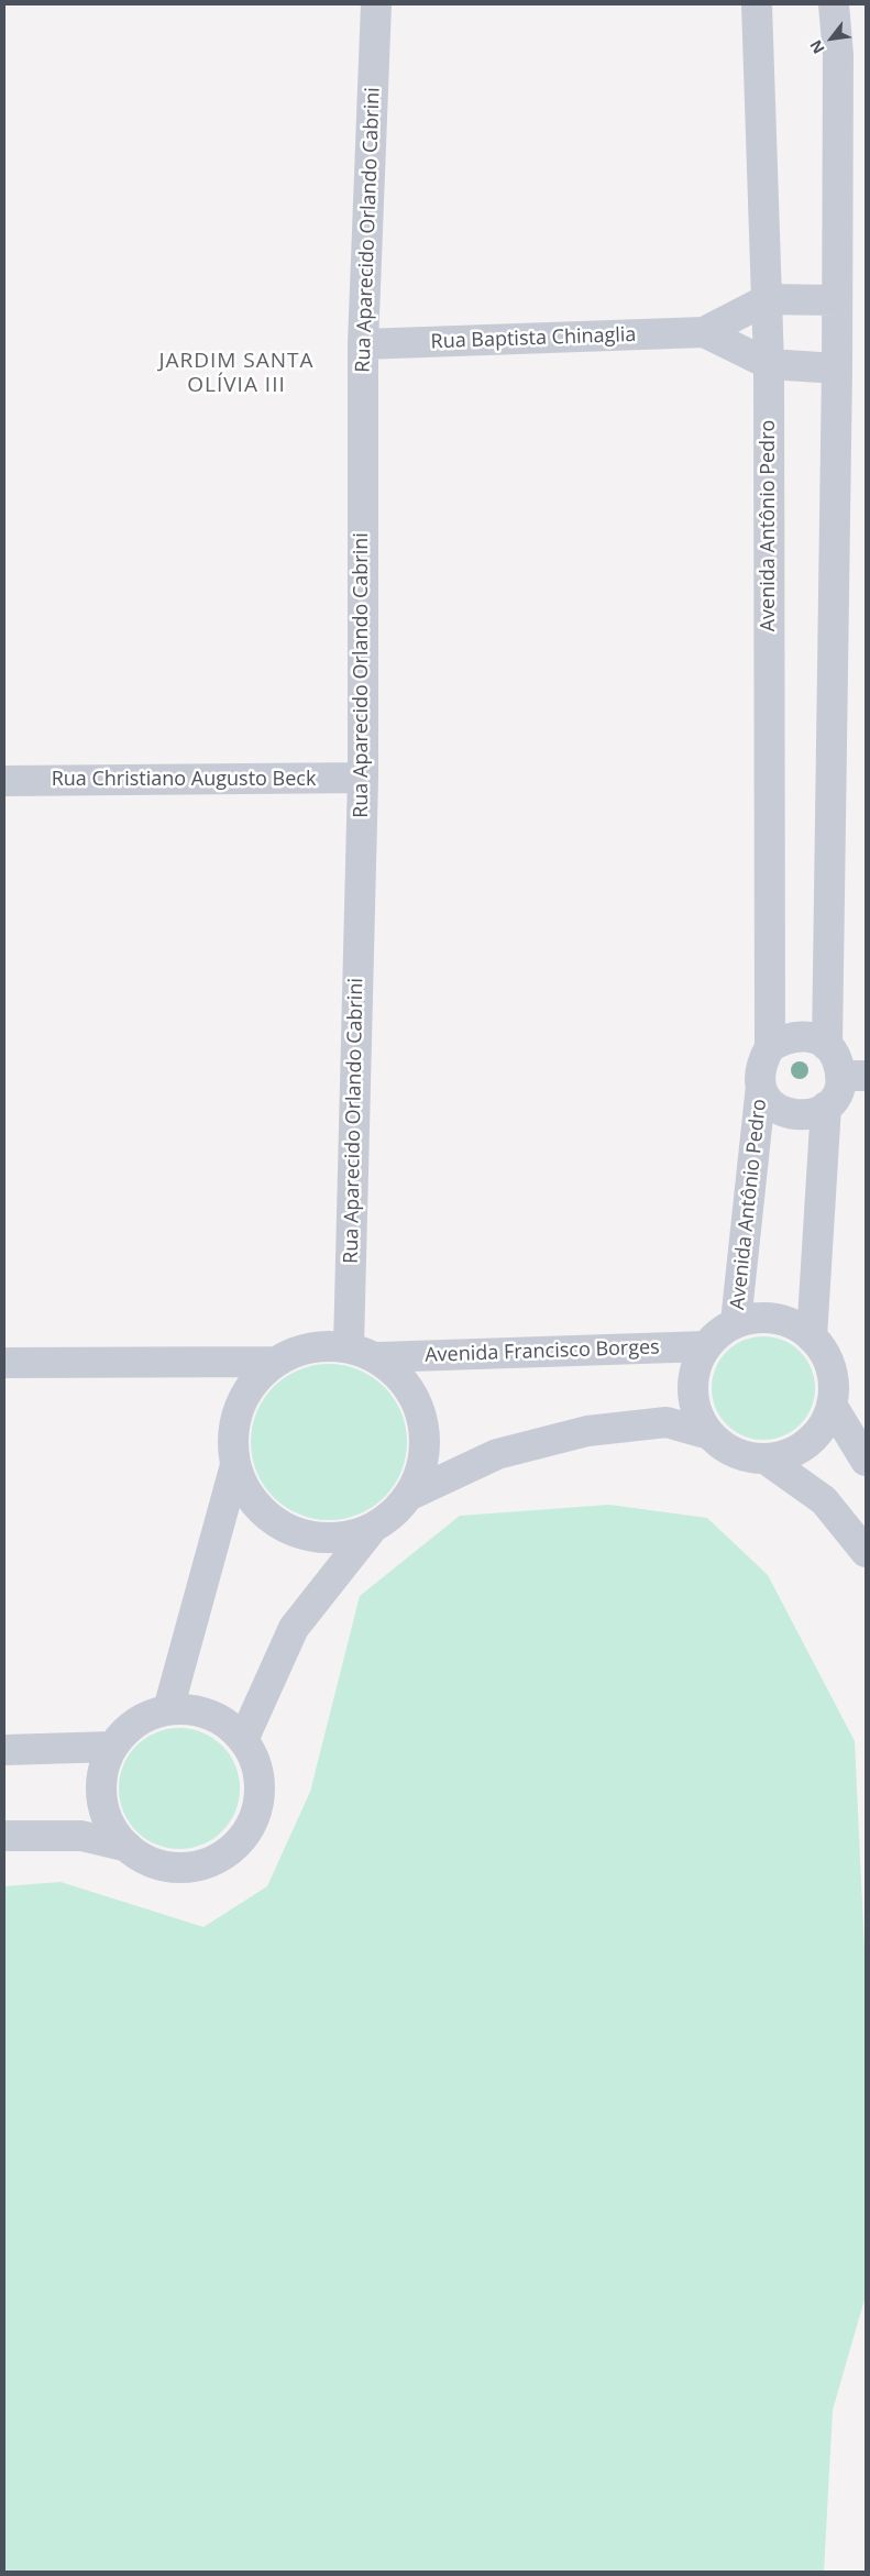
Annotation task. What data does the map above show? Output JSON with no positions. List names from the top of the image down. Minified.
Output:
{"streets":{"street":["Rua Aparecido Orlando Cabrini","Rua Baptista Chinaglia","Avenida Antônio Pedro","Rua Christiano Augusto Beck","Avenida Francisco Borges"]},"crossings":[["Rua Aparecido Orlando Cabrini","Rua Baptista Chinaglia"],["Rua Aparecido Orlando Cabrini","Rua Christiano Augusto Beck"],["Rua Aparecido Orlando Cabrini","Avenida Francisco Borges"],["Rua Baptista Chinaglia","Avenida Antônio Pedro"],["Avenida Antônio Pedro","Avenida Francisco Borges"]],"districts":["JARDIM SANTA OLÍVIA III"],"north":"bottom left"}
